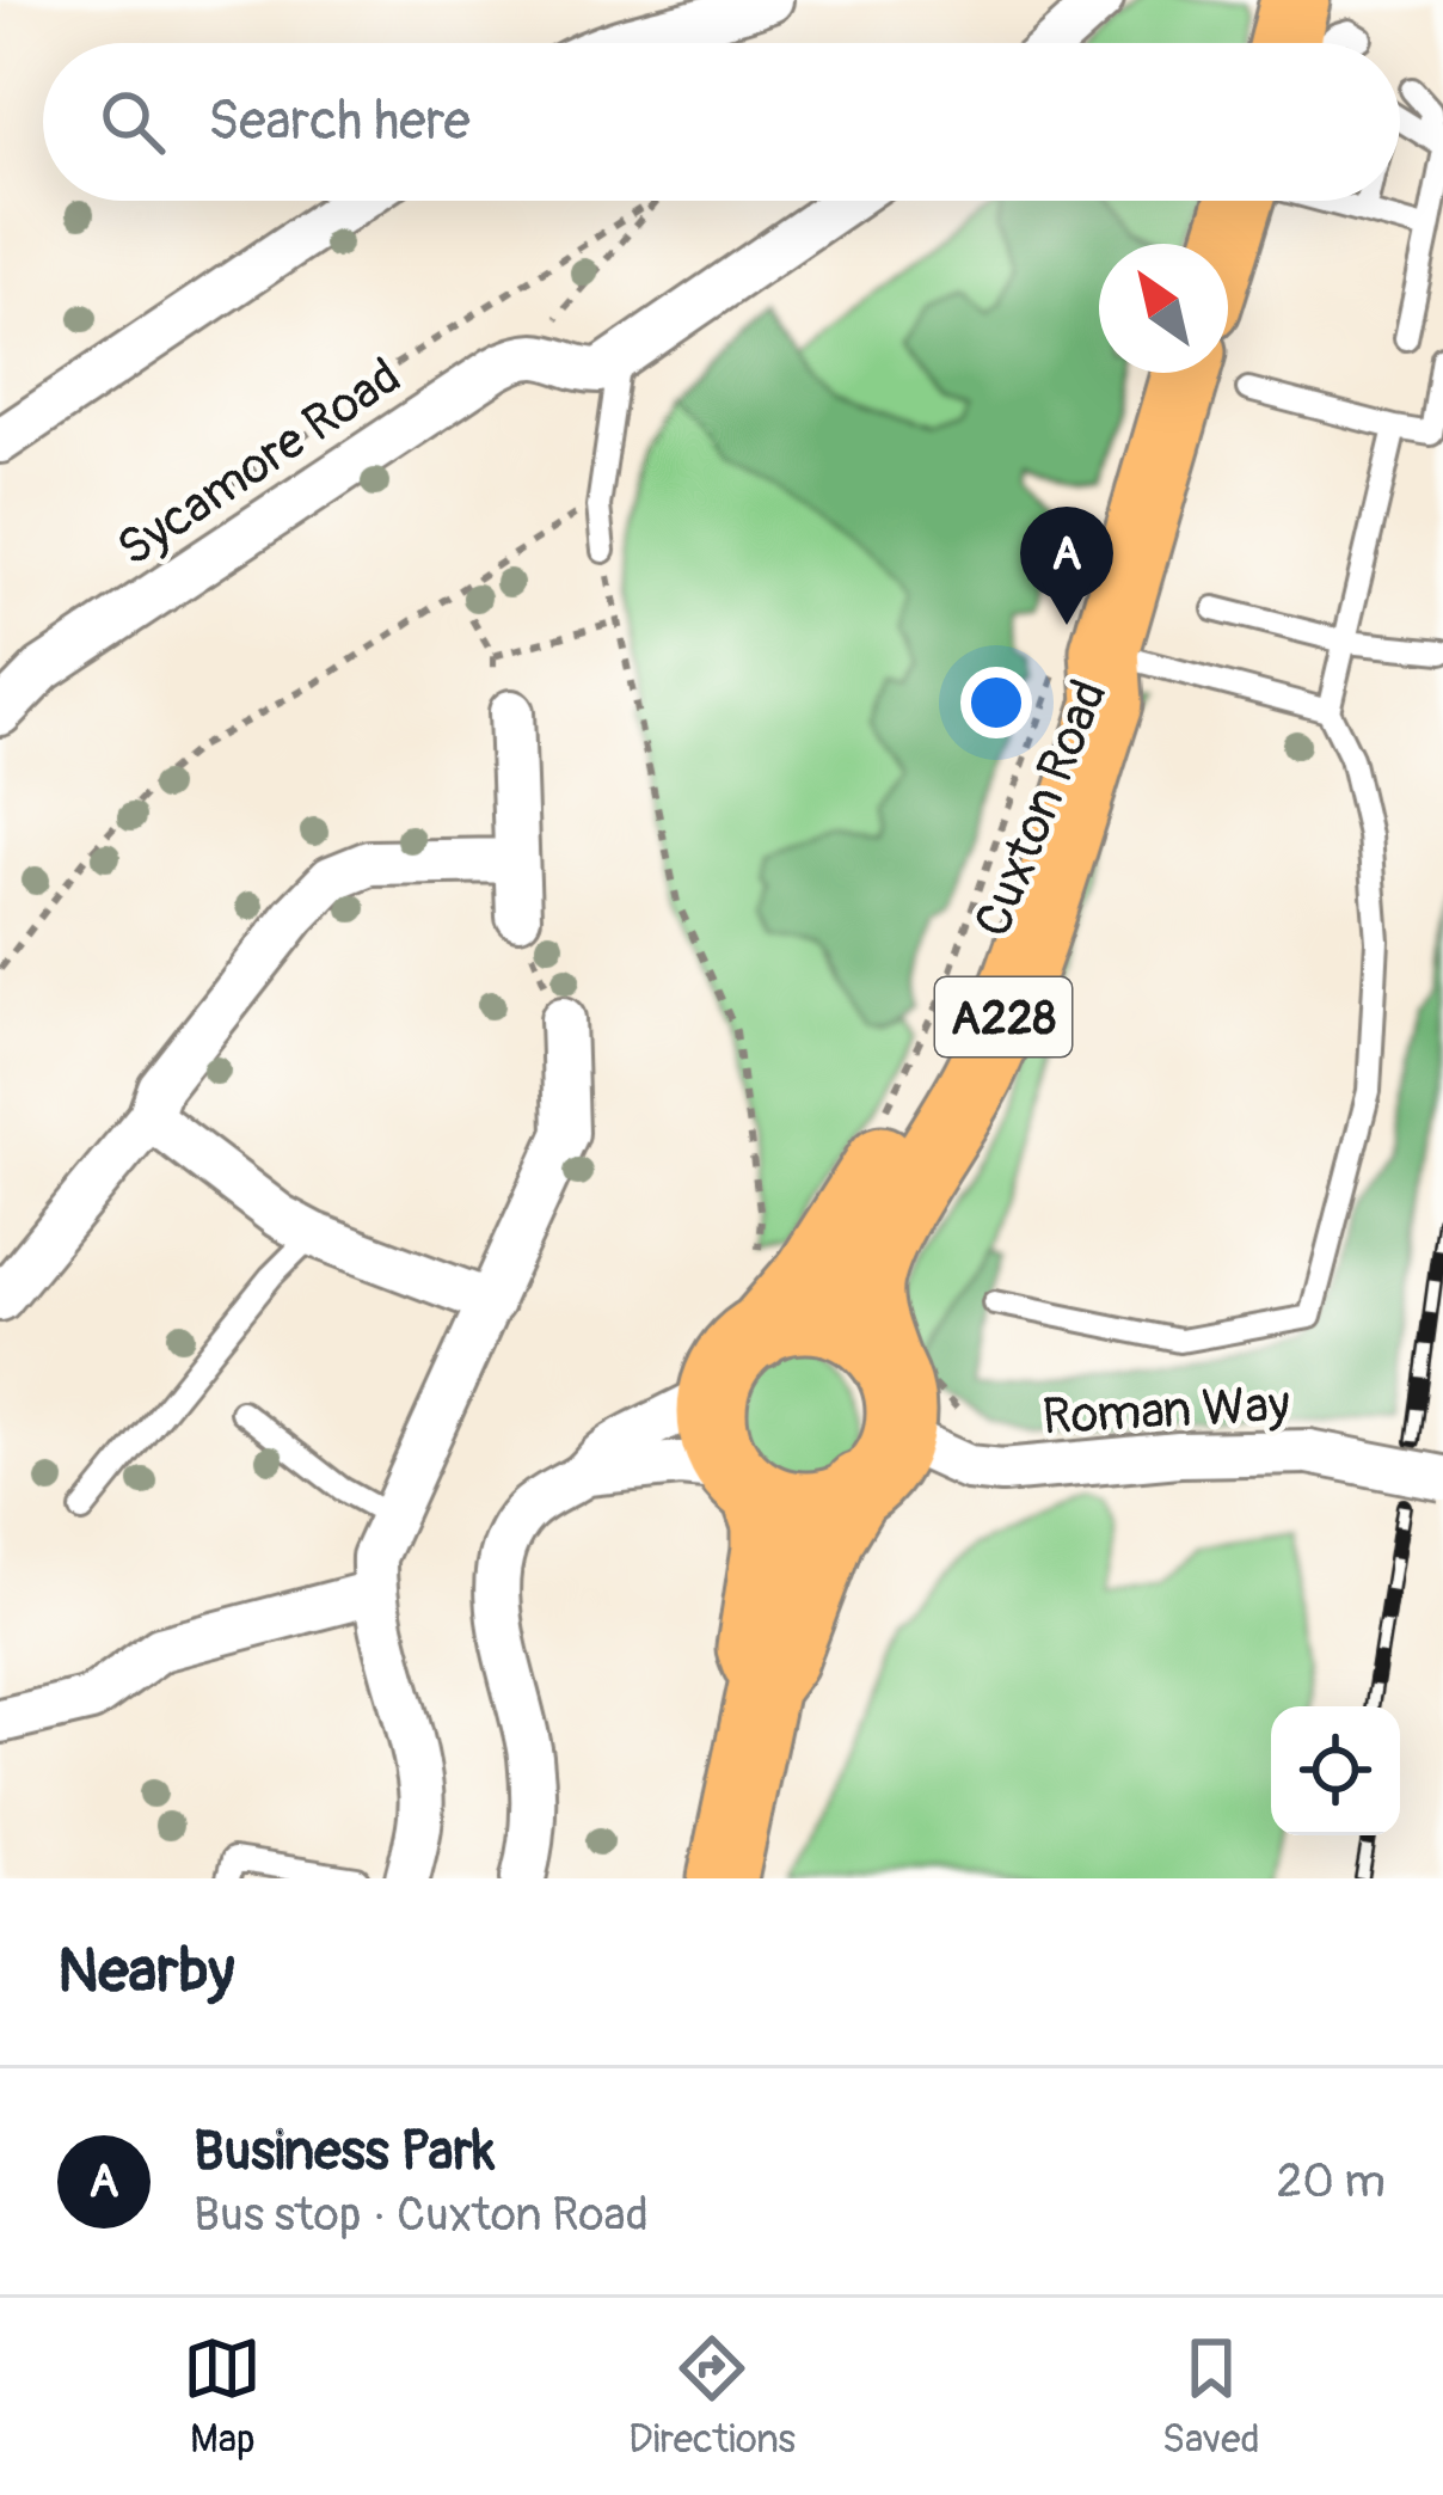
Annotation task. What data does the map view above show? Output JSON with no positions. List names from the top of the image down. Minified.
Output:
{"streets":{"main road":["Cuxton Road","A228"],"street":["Sycamore Road","Roman Way"]},"crossings":[["Cuxton Road","Roman Way"]],"north":"top left","page":{"search":"Search here","pins":"A","heading":"Nearby","list":[{"mark":"A","name":"Business Park","note":"Bus stop · Cuxton Road","value":"20 m"}],"nav":["Map","Directions","Saved"]}}
